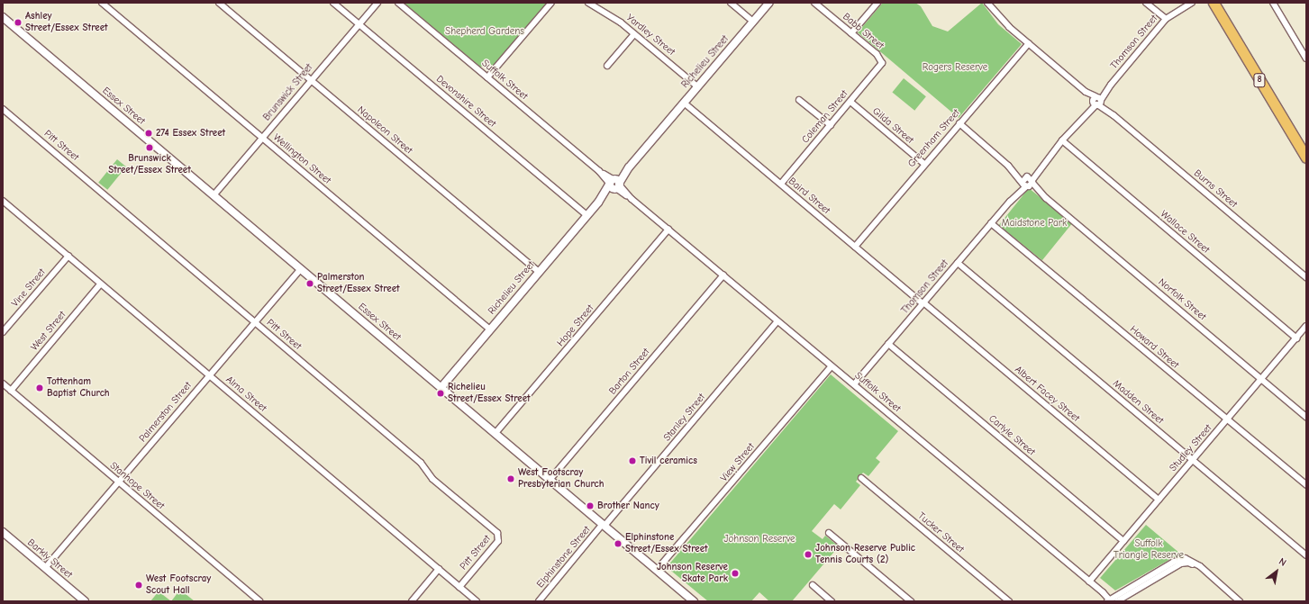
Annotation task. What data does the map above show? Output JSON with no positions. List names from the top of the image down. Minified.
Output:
{"streets":{"highway":["8"],"street":["Babb Street","Yardley Street","Thomson Street","Richelieu Street","Suffolk Street","Brunswick Street","Devonshire Street","Essex Street","Coleman Street","Gilda Street","Napoleon Street","Greenham Street","Pitt Street","Wellington Street","Burns Street","Baird Street","Wallace Street","Vine Street","Norfolk Street","Hope Street","West Street","Howard Street","Barton Street","Alma Street","Albert Facey Street","Madden Street","Palmerston Street","Stanley Street","Carlyle Street","Studley Street","View Street","Stanhope Street","Tucker Street","Elphinstone Street","Barkly Street"]},"crossings":[["Babb Street","Coleman Street"],["Yardley Street","Richelieu Street"],["Thomson Street","Suffolk Street"],["Thomson Street","Burns Street"],["Thomson Street","Baird Street"],["Thomson Street","Wallace Street"],["Thomson Street","Norfolk Street"],["Thomson Street","Howard Street"],["Thomson Street","Albert Facey Street"],["Thomson Street","Madden Street"],["Thomson Street","Carlyle Street"],["Richelieu Street","Suffolk Street"],["Richelieu Street","Devonshire Street"],["Richelieu Street","Essex Street"],["Richelieu Street","Napoleon Street"],["Richelieu Street","Wellington Street"],["Richelieu Street","Baird Street"],["Suffolk Street","Hope Street"],["Suffolk Street","Barton Street"],["Suffolk Street","Stanley Street"],["Suffolk Street","Studley Street"],["Suffolk Street","View Street"],["Brunswick Street","Devonshire Street"],["Brunswick Street","Essex Street"],["Brunswick Street","Napoleon Street"],["Brunswick Street","Wellington Street"],["Essex Street","Hope Street"],["Essex Street","Barton Street"],["Essex Street","Palmerston Street"],["Essex Street","Stanley Street"],["Essex Street","View Street"],["Essex Street","Elphinstone Street"],["Coleman Street","Gilda Street"],["Coleman Street","Baird Street"],["Gilda Street","Greenham Street"],["Greenham Street","Burns Street"],["Greenham Street","Baird Street"],["Greenham Street","Norfolk Street"],["Pitt Street","Alma Street"],["Pitt Street","Palmerston Street"],["Baird Street","Albert Facey Street"],["Wallace Street","Studley Street"],["Vine Street","Alma Street"],["Norfolk Street","Studley Street"],["West Street","Alma Street"],["West Street","Stanhope Street"],["Howard Street","Studley Street"],["Alma Street","Palmerston Street"],["Albert Facey Street","Studley Street"],["Madden Street","Studley Street"],["Palmerston Street","Stanhope Street"],["Palmerston Street","Barkly Street"],["Stanley Street","Elphinstone Street"],["Carlyle Street","Studley Street"]],"parks":["Shepherd Gardens","Rogers Reserve","Maidstone Park","Johnson Reserve","Suffolk Triangle Reserve"],"places":["Ashley Street/Essex Street","274 Essex Street","Brunswick Street/Essex Street","Palmerston Street/Essex Street","Tottenham Baptist Church","Richelieu Street/Essex Street","Tivil ceramics","West Footscray Presbyterian Church","Brother Nancy","Elphinstone Street/Essex Street","Johnson Reserve Public Tennis Courts (2)","Johnson Reserve Skate Park","West Footscray Scout Hall"],"north":"top right"}
